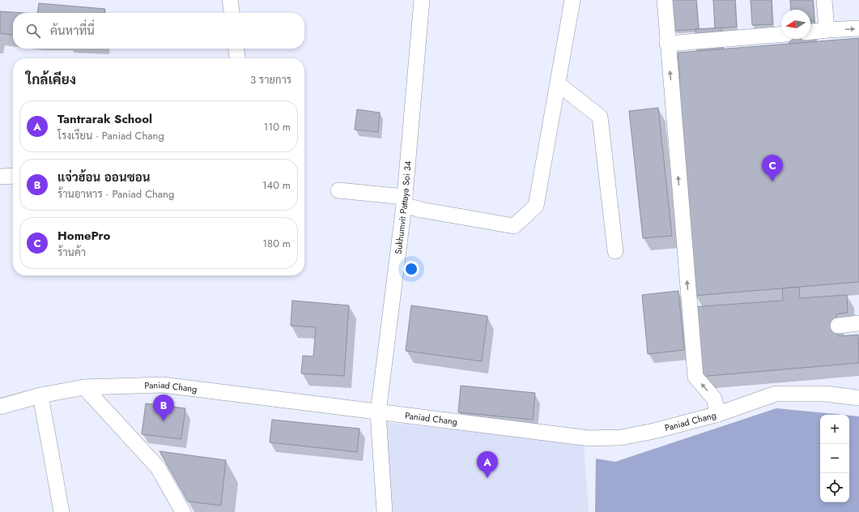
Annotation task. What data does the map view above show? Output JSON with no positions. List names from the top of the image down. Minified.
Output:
{"streets":{"street":["Sukhumvit Pattaya Soi 34","Paniad Chang"]},"crossings":[["Sukhumvit Pattaya Soi 34","Paniad Chang"]],"north":"left","page":{"search":"ค้นหาที่นี่","heading":["ใกล้เคียง","3 รายการ"],"list":[{"mark":"A","name":"Tantrarak School","note":"โรงเรียน · Paniad Chang","value":"110 m"},{"mark":"B","name":"แจ่วฮ้อน ออนซอน","note":"ร้านอาหาร · Paniad Chang","value":"140 m"},{"mark":"C","name":"HomePro","note":"ร้านค้า","value":"180 m"}],"pins":["C","B","A"],"map_buttons":["+","−"]}}
